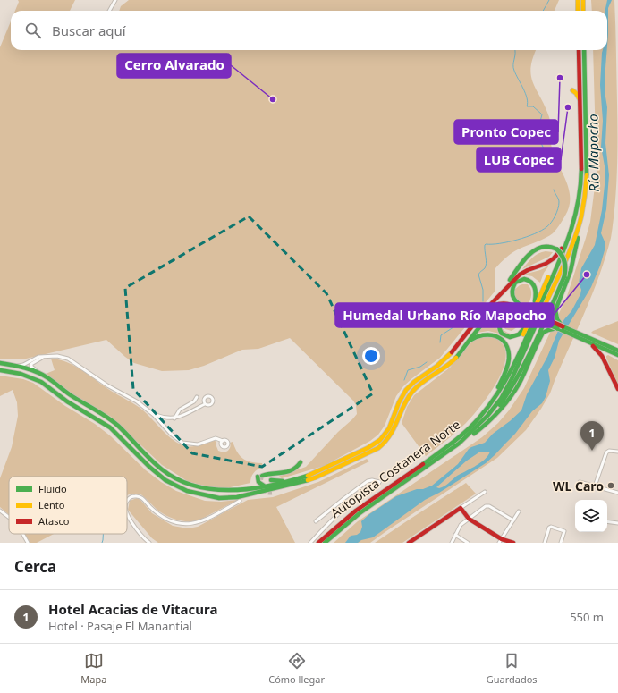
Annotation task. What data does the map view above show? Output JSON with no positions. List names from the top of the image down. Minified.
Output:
{"streets":{"main road":["Autopista Costanera Norte"]},"water":["Río Mapocho"],"places":["Pronto Copec","Cerro Alvarado","LUB Copec","Humedal Urbano Río Mapocho","WL Caro"],"legend":["Fluido","Lento","Atasco"],"page":{"search":"Buscar aquí","pins":"1","heading":"Cerca","list":[{"mark":"1","name":"Hotel Acacias de Vitacura","note":"Hotel · Pasaje El Manantial","value":"550 m"}],"nav":["Mapa","Cómo llegar","Guardados"]}}
